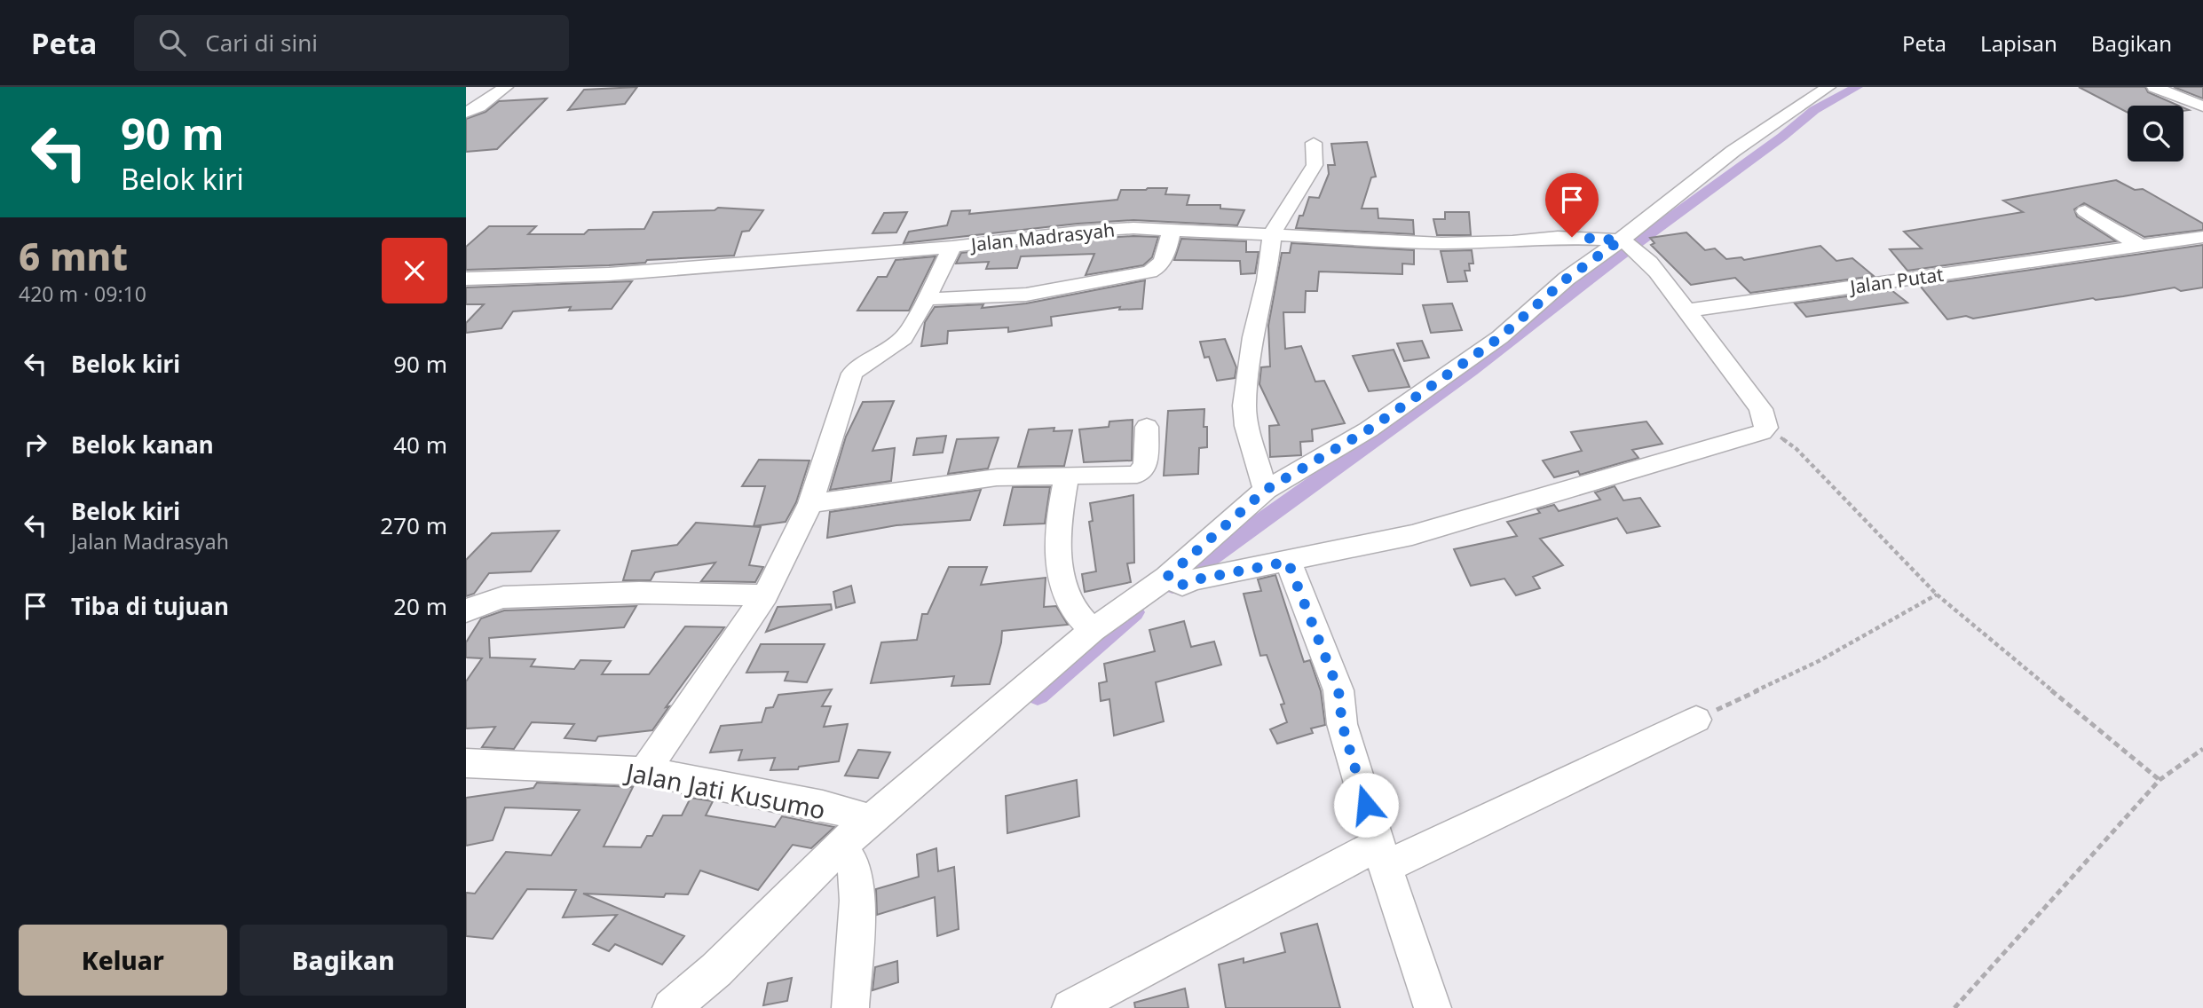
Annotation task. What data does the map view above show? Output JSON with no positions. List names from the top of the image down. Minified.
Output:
{"streets":{"street":["Jalan Madrasyah","Jalan Putat","Jalan Jati Kusumo"]},"page":{"header":"Peta","search":"Cari di sini","nav":["Peta","Lapisan","Bagikan"],"turn":["90 m","Belok kiri"],"heading":["6 mnt","420 m · 09:10"],"list":[{"name":"Belok kiri","value":"90 m"},{"name":"Belok kanan","value":"40 m"},{"name":"Belok kiri","note":"Jalan Madrasyah","value":"270 m"},{"name":"Tiba di tujuan","value":"20 m"}],"buttons":["Keluar","Bagikan"]}}
